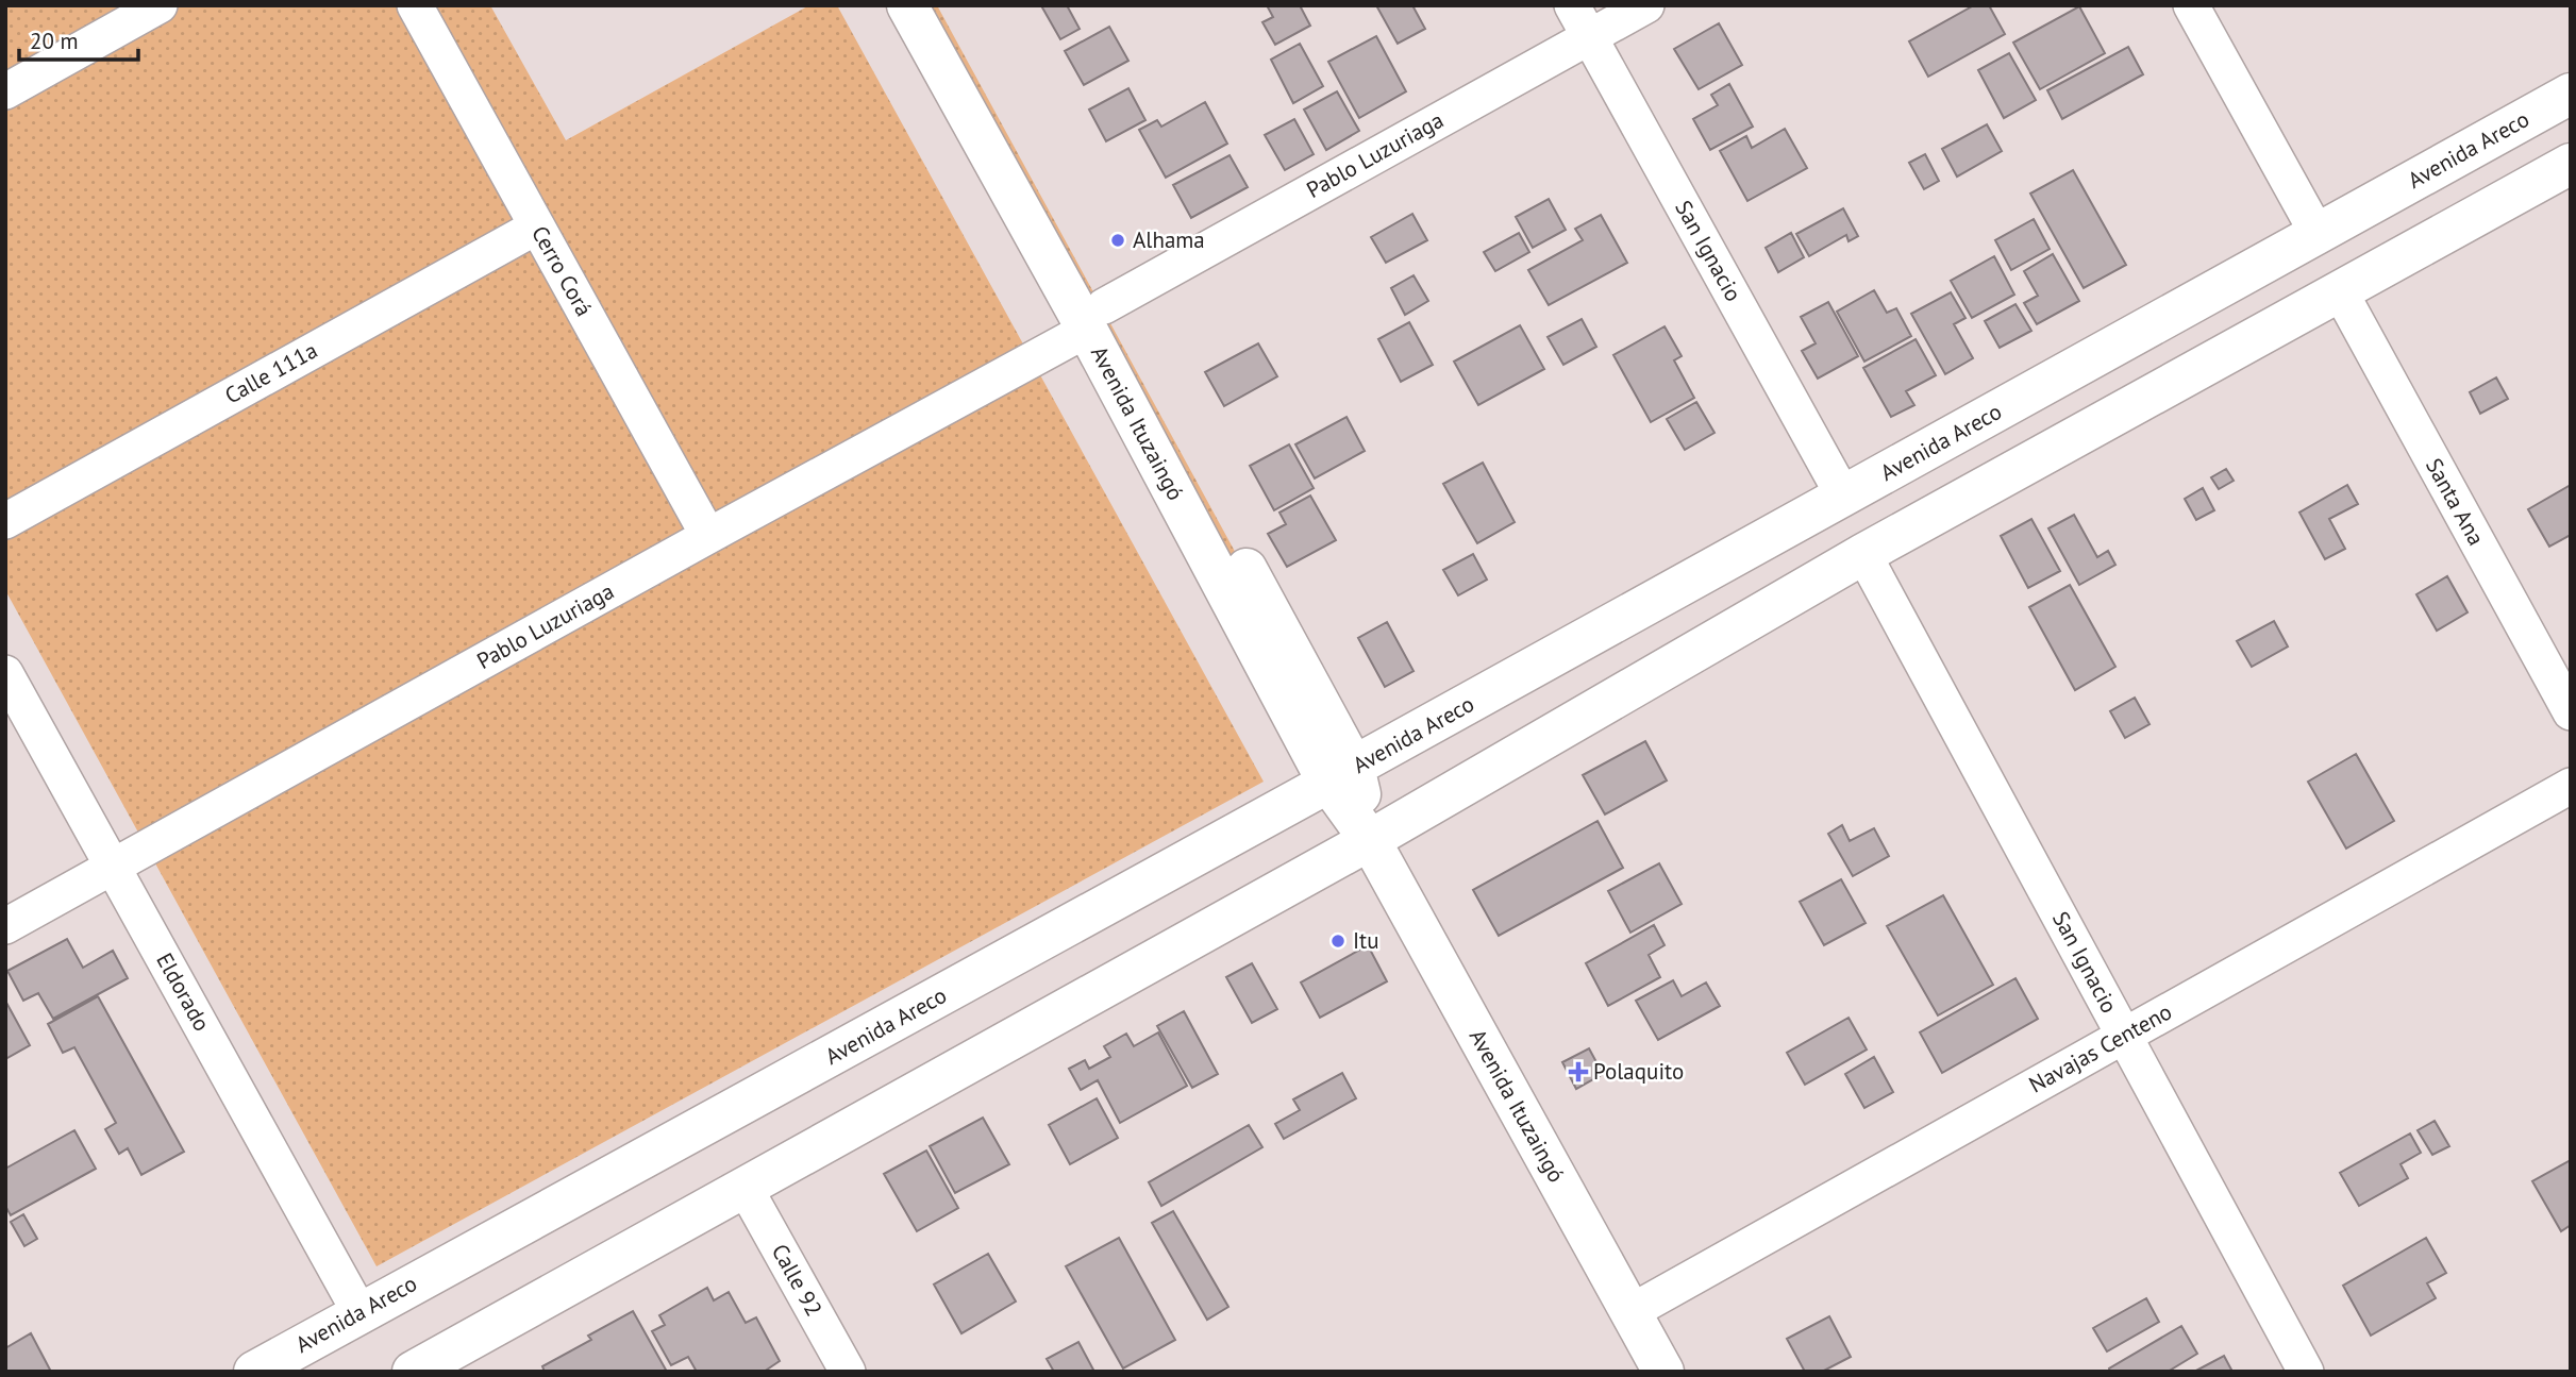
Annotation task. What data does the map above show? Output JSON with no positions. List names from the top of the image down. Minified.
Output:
{"streets":{"main road":["Avenida Areco","Avenida Ituzaingó"],"street":["Pablo Luzuriaga","San Ignacio","Cerro Corá","Calle 111a","Santa Ana","Eldorado","Navajas Centeno","Calle 92"]},"crossings":[["Avenida Areco","San Ignacio"],["Avenida Areco","Avenida Ituzaingó"],["Avenida Areco","Eldorado"],["Pablo Luzuriaga","San Ignacio"],["Pablo Luzuriaga","Cerro Corá"],["Pablo Luzuriaga","Avenida Ituzaingó"],["Pablo Luzuriaga","Eldorado"],["San Ignacio","Navajas Centeno"],["Cerro Corá","Calle 111a"],["Avenida Ituzaingó","Navajas Centeno"]],"places":{"other":["Alhama","Itu"],"health":["Polaquito"]},"scale_bar":"20 m"}
